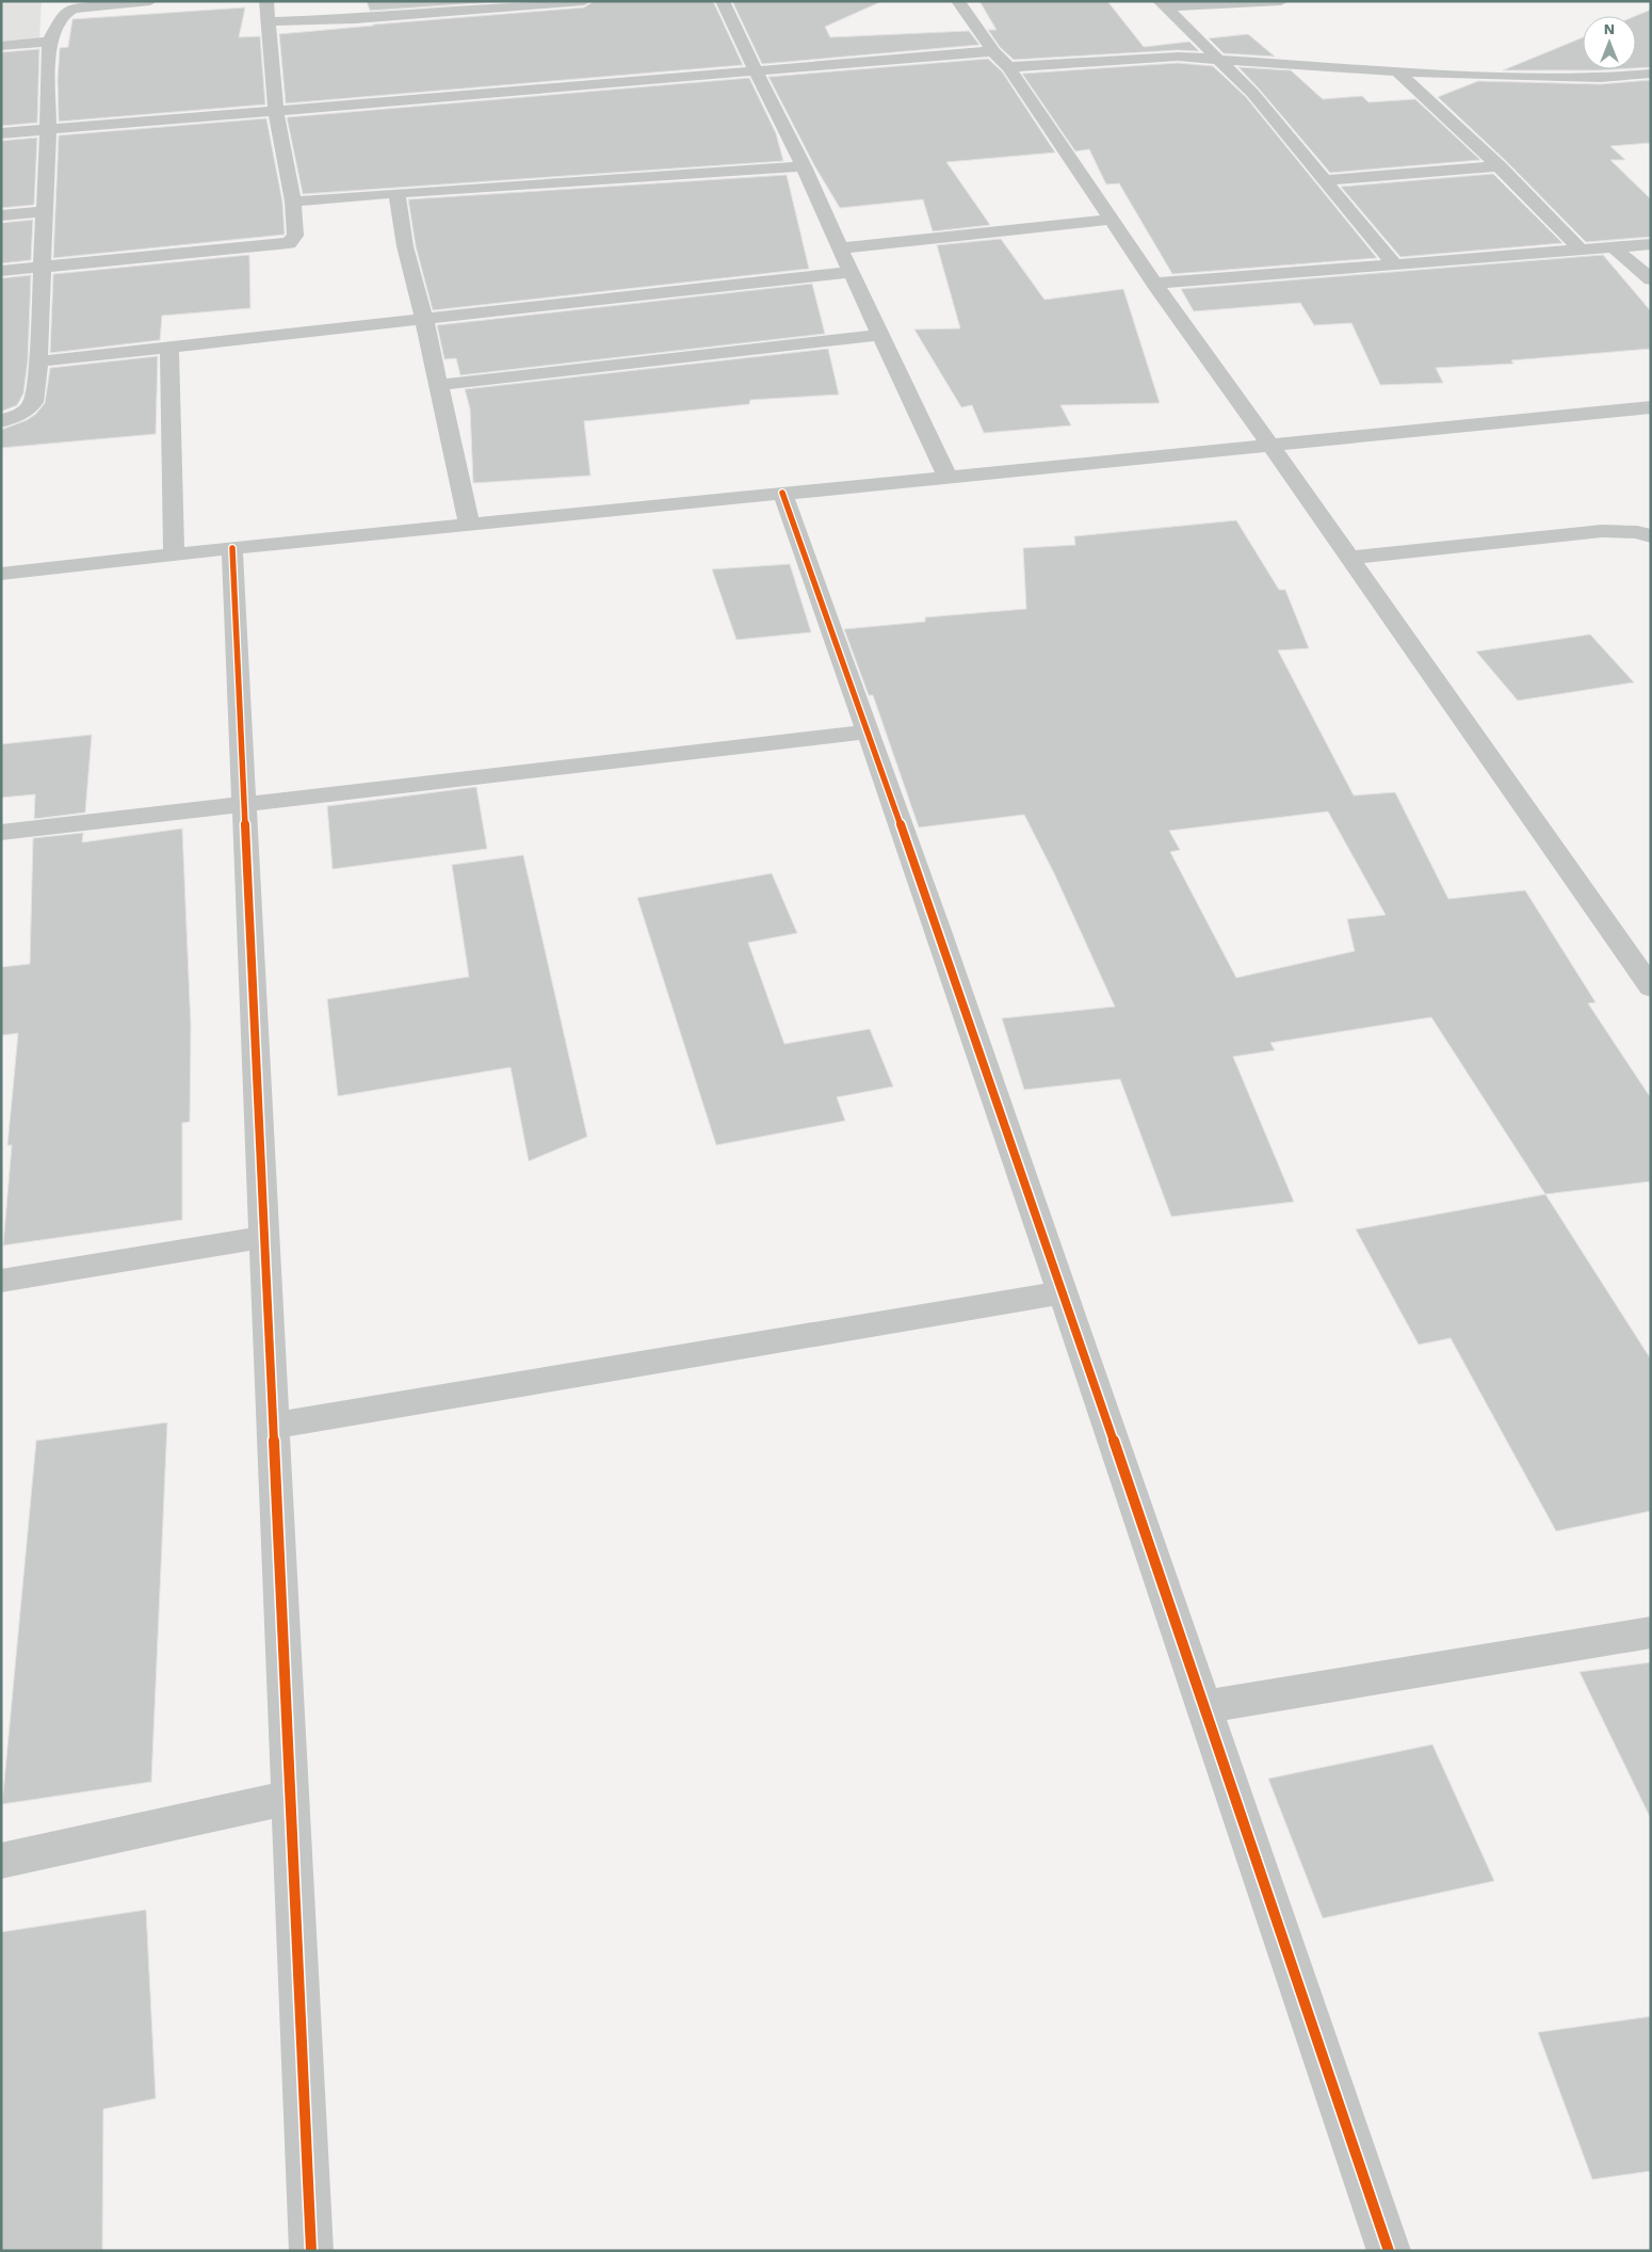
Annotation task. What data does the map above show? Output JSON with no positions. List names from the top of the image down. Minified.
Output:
{"north":"top"}
